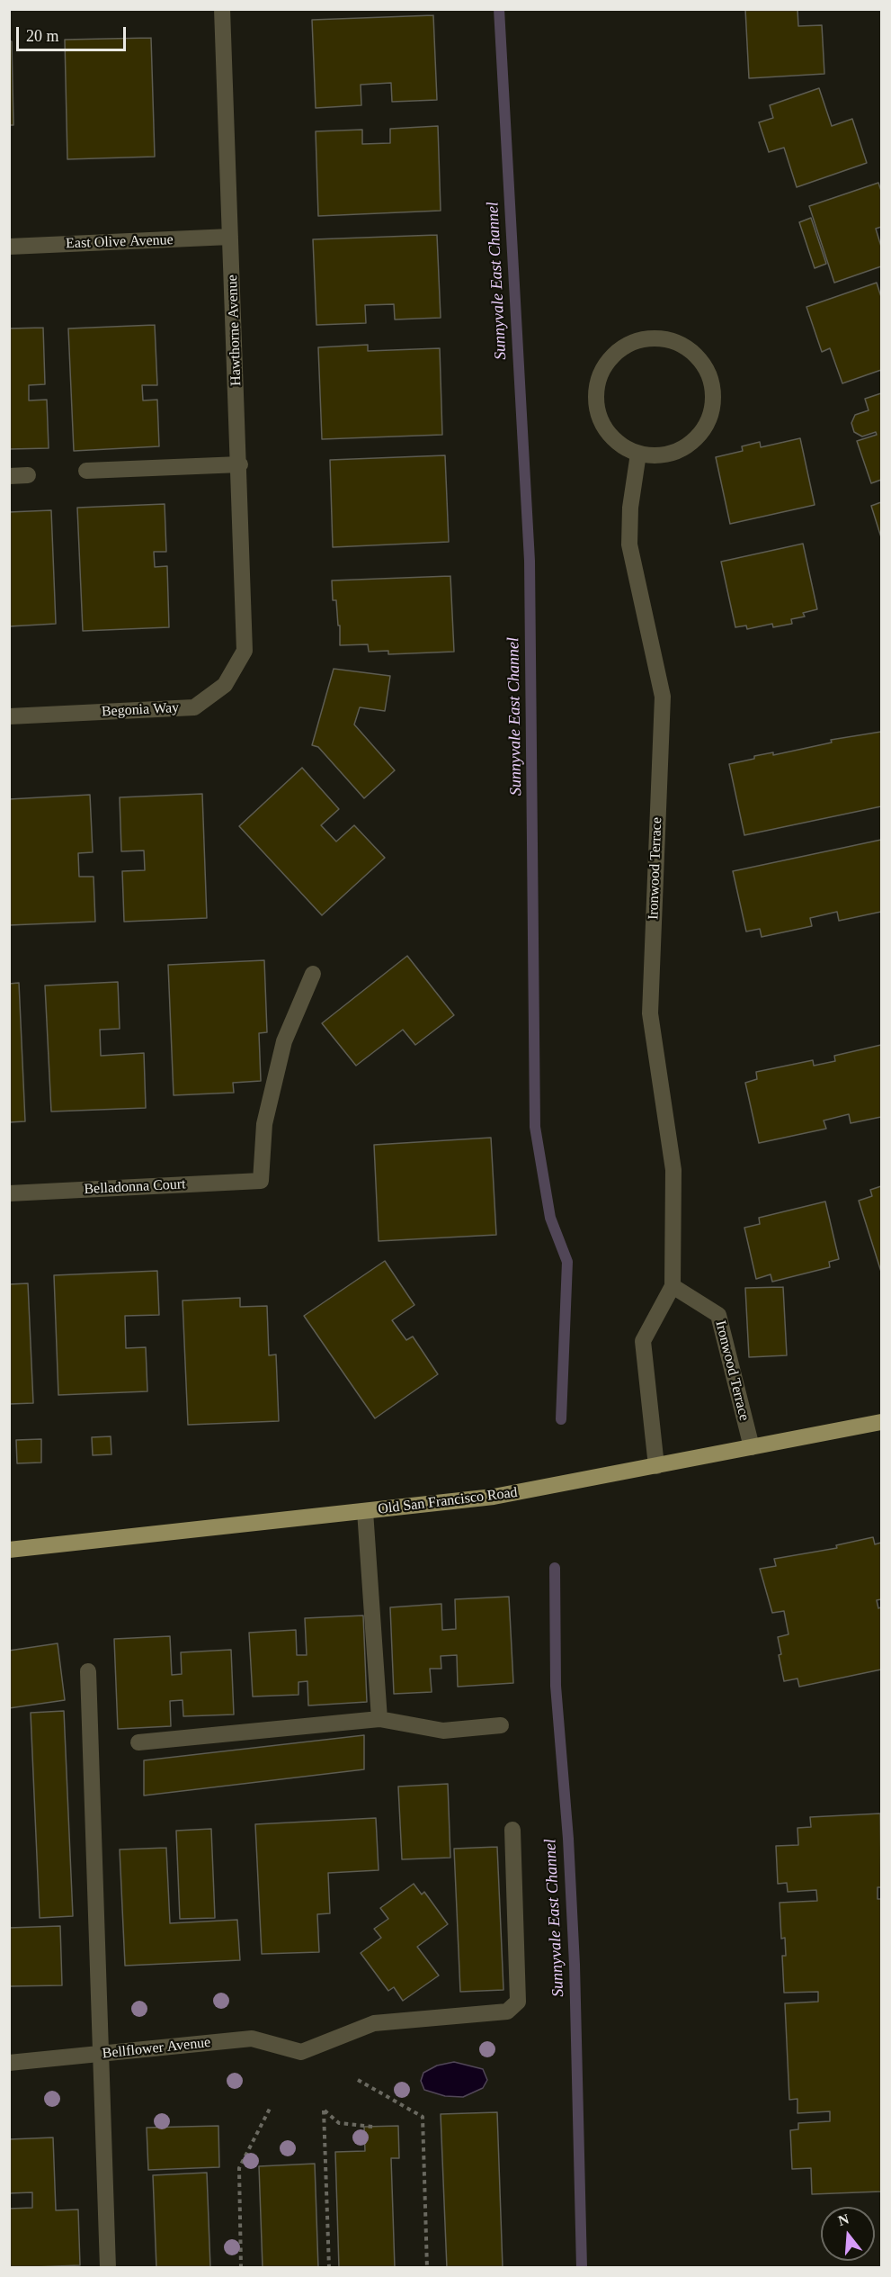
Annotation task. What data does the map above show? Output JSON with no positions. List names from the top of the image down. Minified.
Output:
{"streets":{"main road":["Old San Francisco Road"],"street":["East Olive Avenue","Hawthorne Avenue","Begonia Way","Ironwood Terrace","Belladonna Court","Bellflower Avenue"]},"crossings":[["East Olive Avenue","Hawthorne Avenue"],["Hawthorne Avenue","Begonia Way"],["Ironwood Terrace","Old San Francisco Road"]],"water":["Sunnyvale East Channel"],"scale_bar":"20 m","north":"top"}
